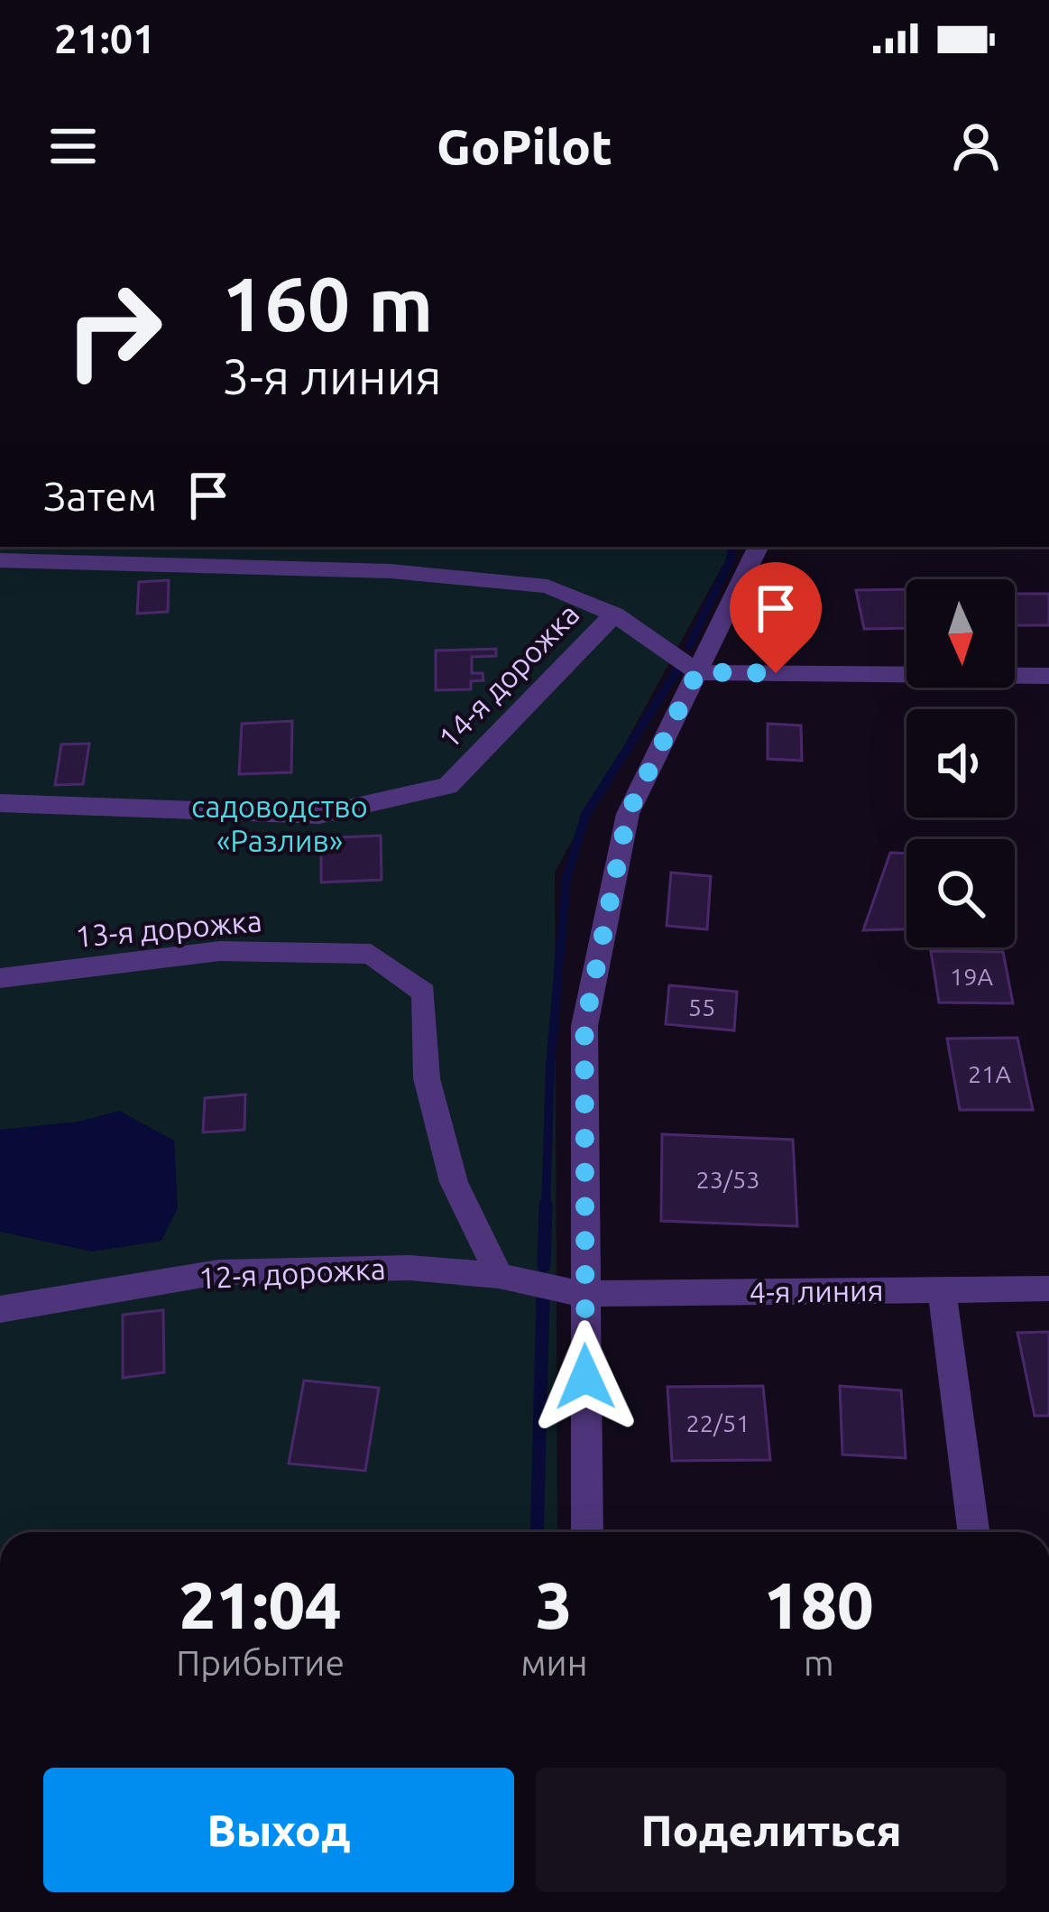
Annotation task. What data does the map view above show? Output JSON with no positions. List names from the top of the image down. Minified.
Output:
{"streets":{"street":["14-я дорожка","13-я дорожка","12-я дорожка","4-я линия"]},"crossings":[["13-я дорожка","12-я дорожка"],["12-я дорожка","4-я линия"]],"parks":["садоводство «Разлив»"],"house_numbers":["19А","55","21А","23/53","22/51"],"north":"bottom","page":{"status":"21:01","header":"GoPilot","turn":["160 m","3-я линия"],"then":"Затем","eta":["21:04","Прибытие","3","мин","180","m"],"buttons":["Выход","Поделиться"]}}
